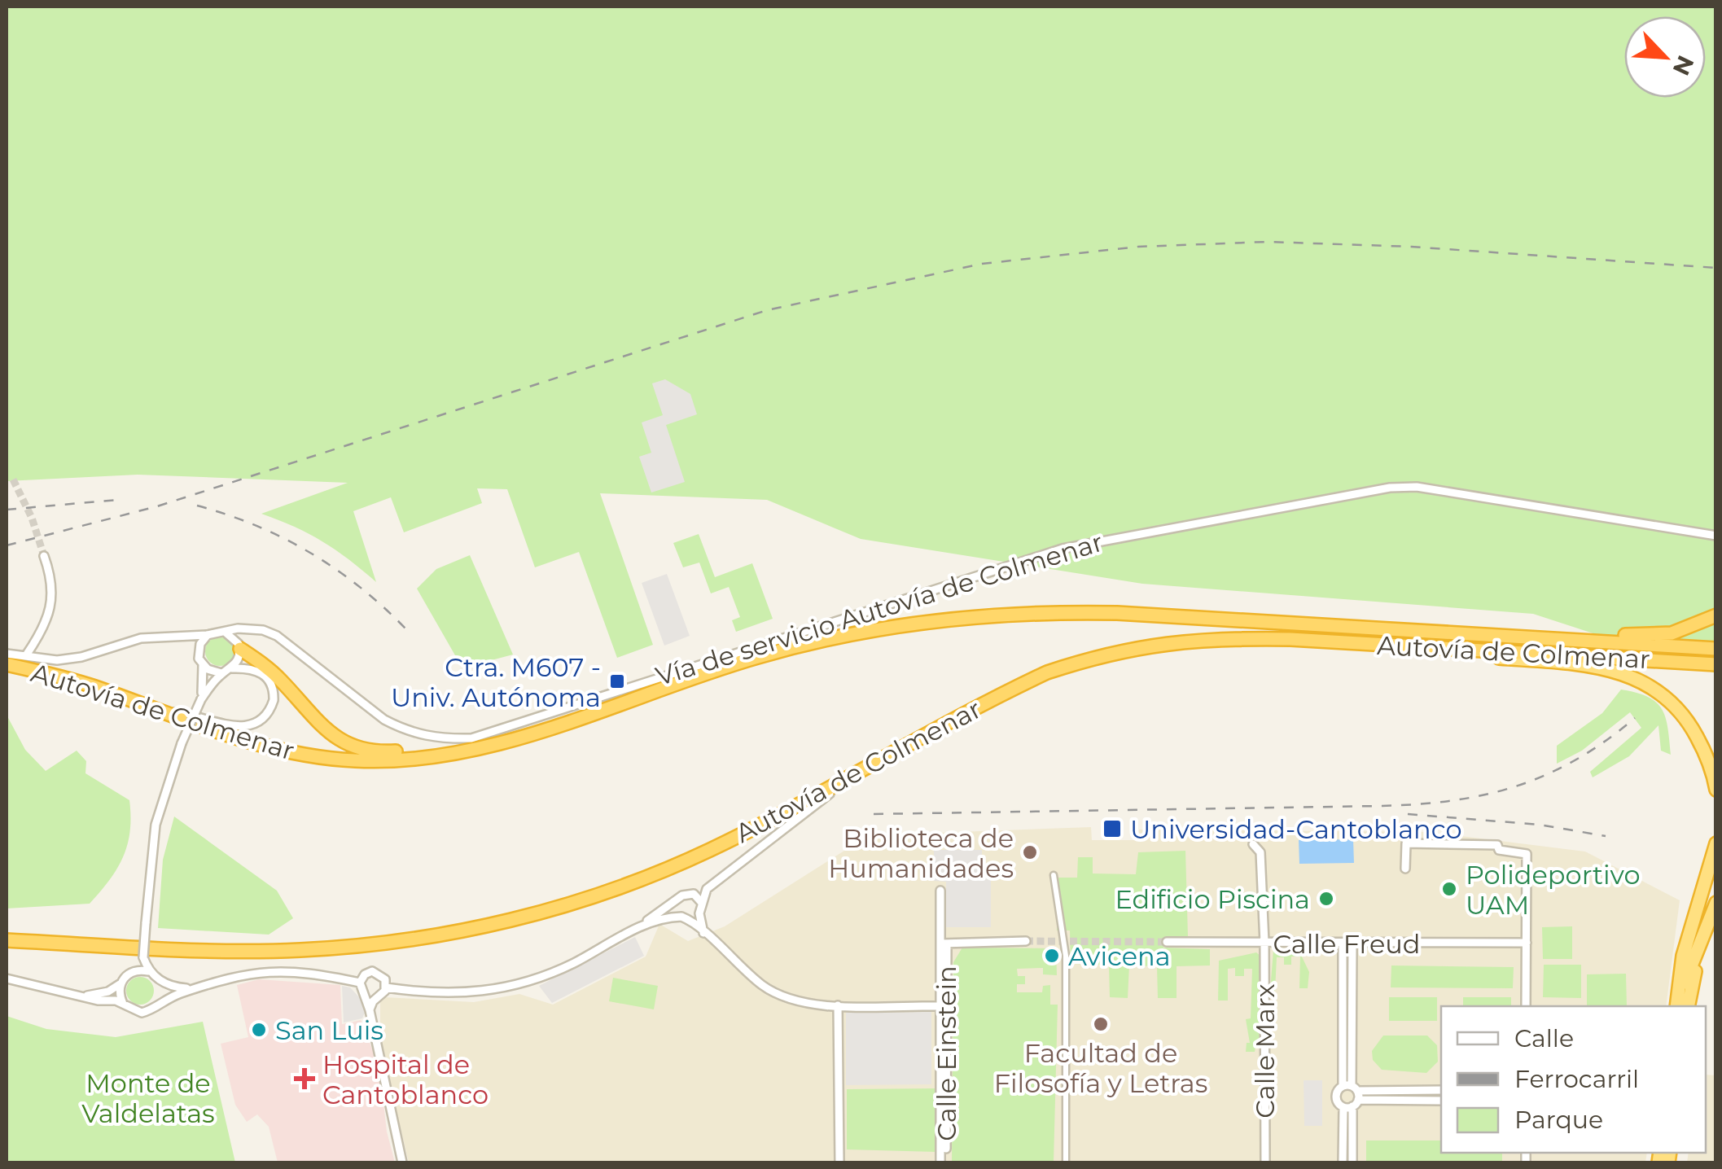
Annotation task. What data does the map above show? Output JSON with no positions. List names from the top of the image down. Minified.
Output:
{"streets":{"highway":["Autovía de Colmenar"],"street":["Vía de servicio Autovía de Colmenar","Calle Freud","Calle Marx","Calle Einstein"]},"crossings":[["Calle Freud","Calle Marx"]],"parks":["Monte de Valdelatas"],"places":{"transit":["Ctra. M607 - Univ. Autónoma","Universidad-Cantoblanco"],"other":["Biblioteca de Humanidades","Polideportivo UAM","Edificio Piscina","Avicena","Facultad de Filosofía y Letras","San Luis"],"health":["Hospital de Cantoblanco"]},"legend":["Calle","Ferrocarril","Parque"],"north":"bottom right"}
